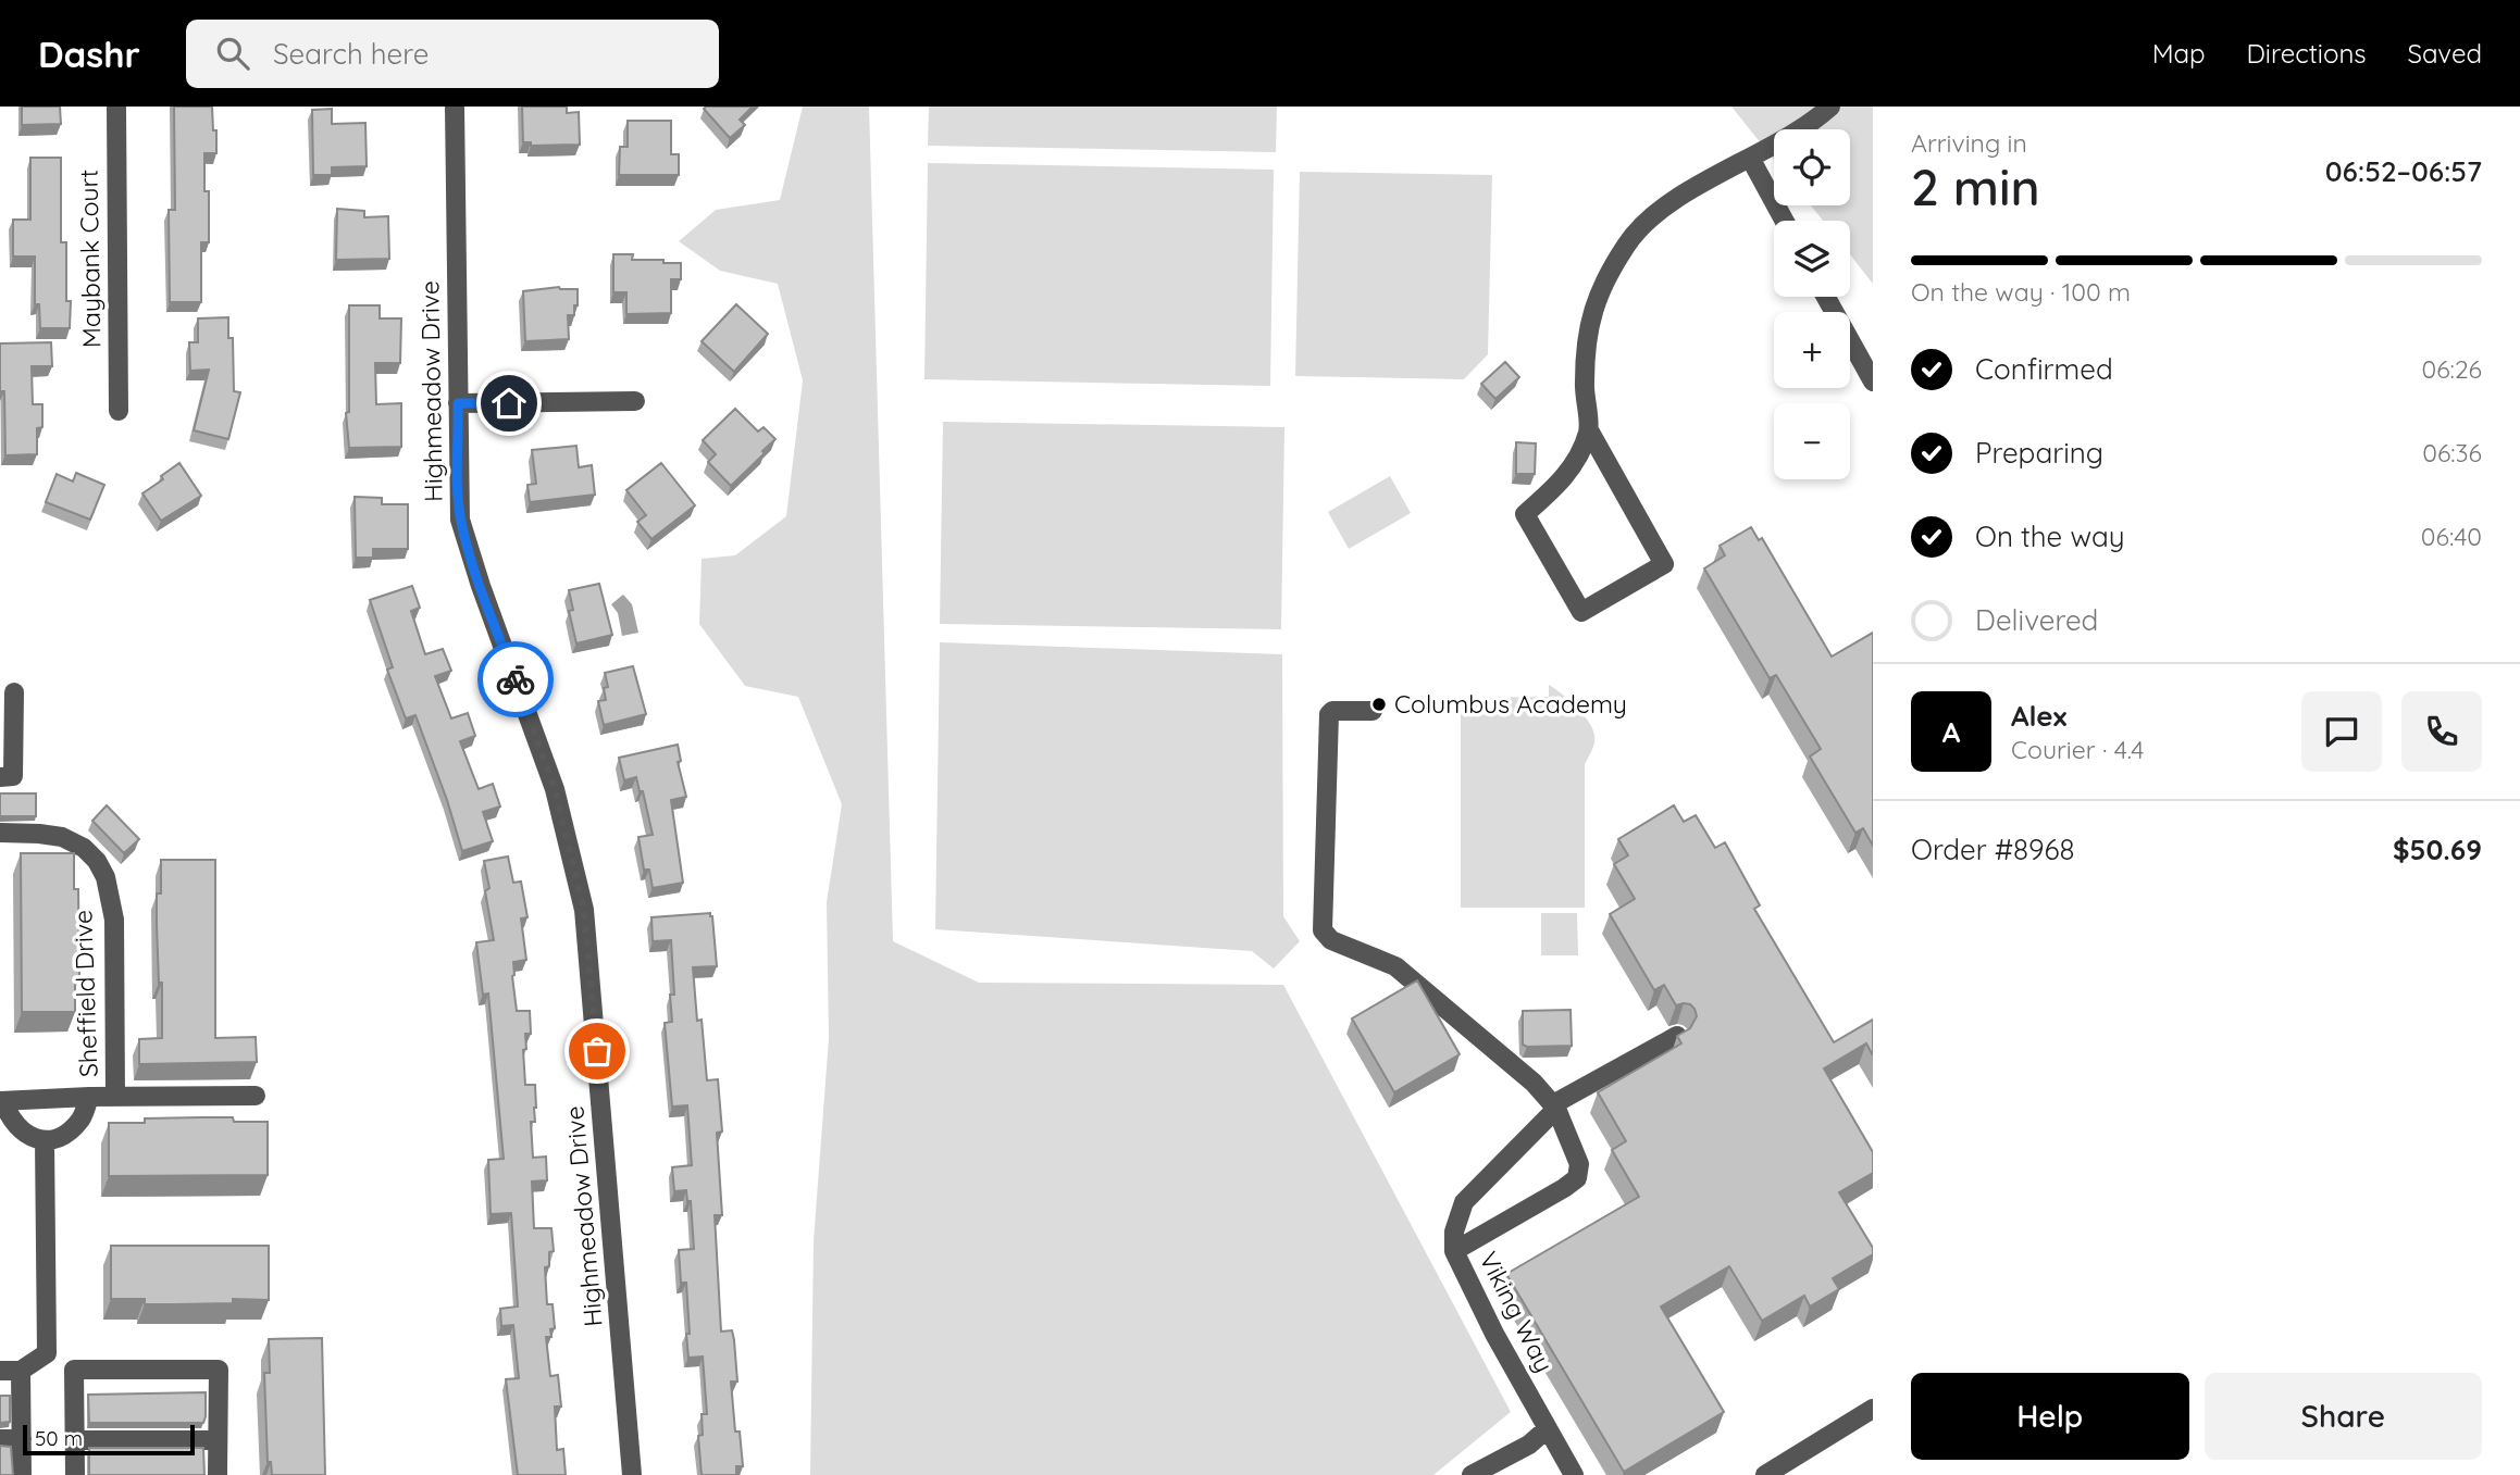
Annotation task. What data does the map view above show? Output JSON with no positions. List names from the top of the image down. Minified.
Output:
{"streets":{"street":["Maybank Court","Highmeadow Drive","Sheffield Drive","Viking Way"]},"places":["Columbus Academy"],"scale_bar":"50 m","page":{"header":"Dashr","search":"Search here","nav":["Map","Directions","Saved"],"heading":["2 min","Arriving in","06:52–06:57"],"panel":["Alex","Courier · 4.4","Order #8968","$50.69"],"map_buttons":["+","−"],"bar":"On the way · 100 m","list":[["Confirmed","06:26"],["Preparing","06:36"],["On the way","06:40"],"Delivered"],"round":"A","buttons":["Help","Share"],"scale":"50 m"}}
